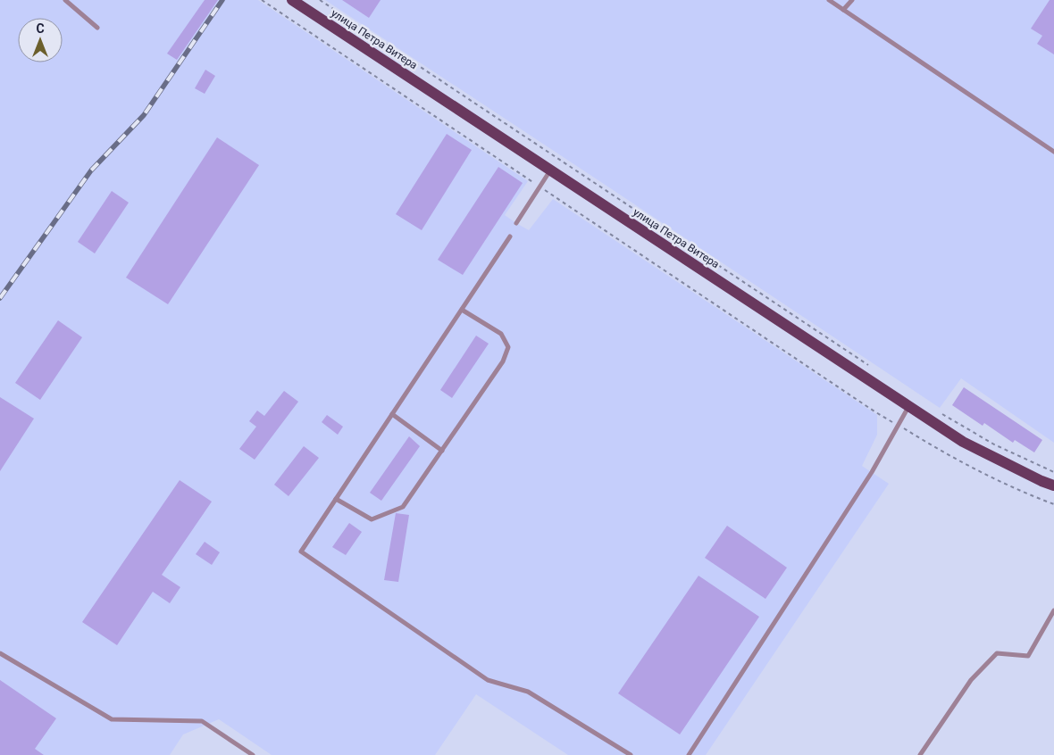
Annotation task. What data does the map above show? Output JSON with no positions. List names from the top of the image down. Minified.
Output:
{"streets":{"main road":["улица Петра Витера"]},"north":"top"}
